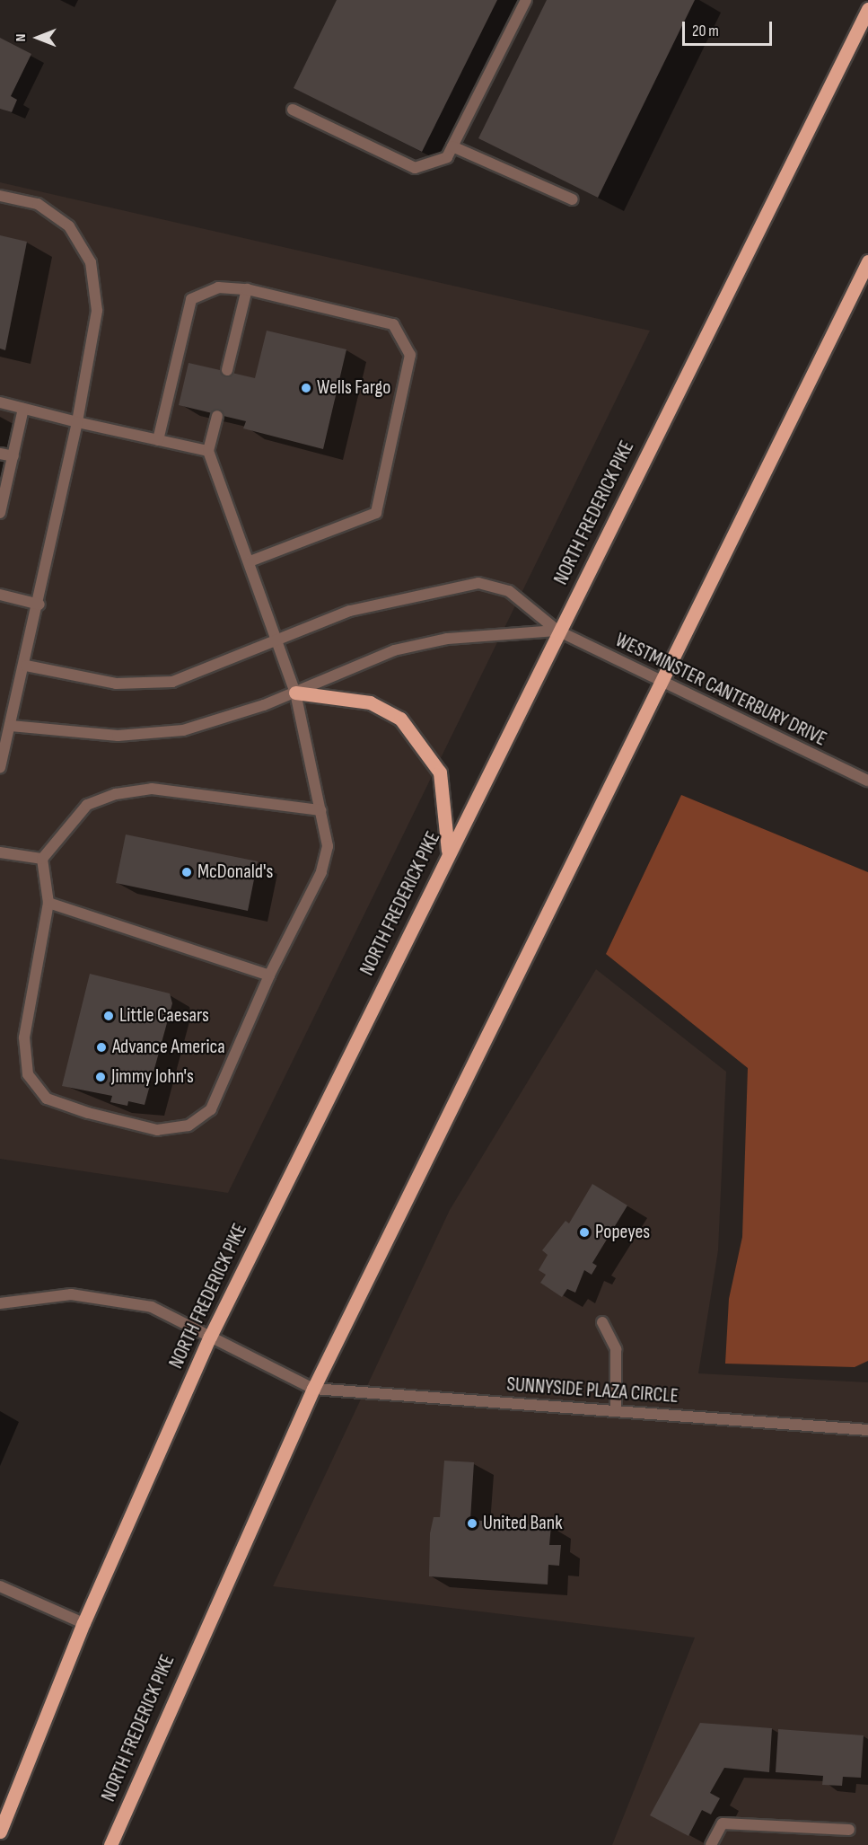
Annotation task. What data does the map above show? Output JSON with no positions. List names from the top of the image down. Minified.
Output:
{"streets":{"main road":["NORTH FREDERICK PIKE"],"street":["WESTMINSTER CANTERBURY DRIVE","SUNNYSIDE PLAZA CIRCLE"]},"crossings":[["NORTH FREDERICK PIKE","WESTMINSTER CANTERBURY DRIVE"],["NORTH FREDERICK PIKE","SUNNYSIDE PLAZA CIRCLE"]],"places":["Wells Fargo","McDonald's","Little Caesars","Advance America","Jimmy John's","Popeyes","United Bank"],"scale_bar":"20 m","north":"left"}
